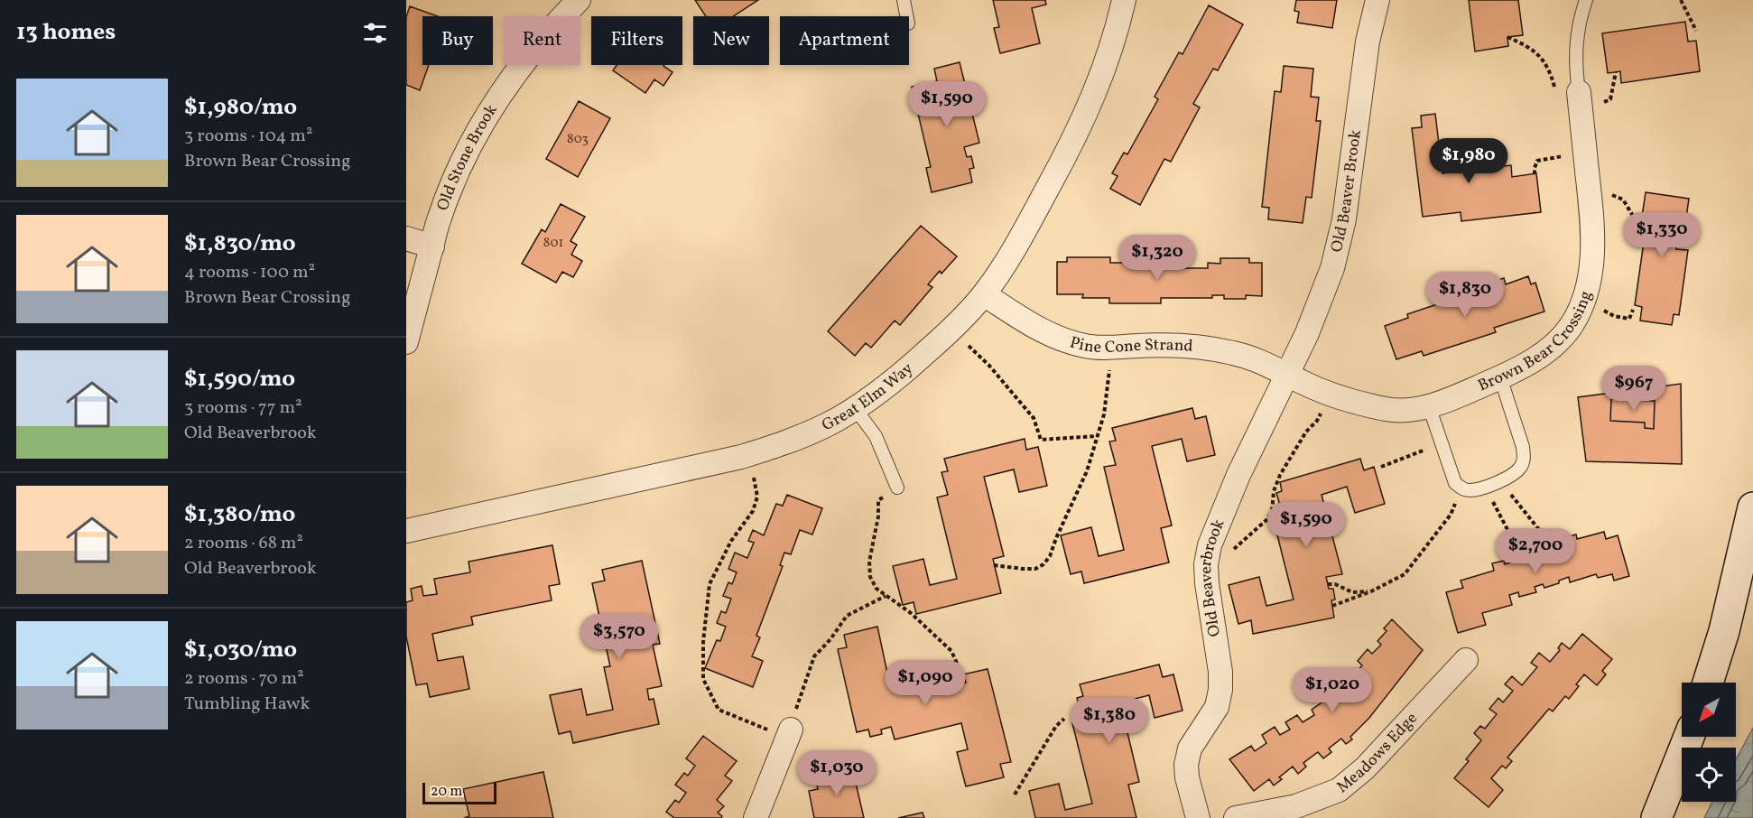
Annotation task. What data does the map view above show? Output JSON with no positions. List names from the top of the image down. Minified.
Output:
{"streets":{"street":["Old Stone Brook","Old Beaver Brook","Brown Bear Crossing","Pine Cone Strand","Great Elm Way","Old Beaverbrook","Meadows Edge"]},"crossings":[["Old Beaver Brook","Brown Bear Crossing"],["Old Beaver Brook","Pine Cone Strand"],["Old Beaver Brook","Old Beaverbrook"],["Brown Bear Crossing","Pine Cone Strand"],["Brown Bear Crossing","Old Beaverbrook"],["Pine Cone Strand","Great Elm Way"],["Pine Cone Strand","Old Beaverbrook"]],"house_numbers":["803","801"],"scale_bar":"20 m","north":"bottom left","page":{"heading":"13 homes","chip":["Buy","Rent","Filters","New","Apartment"],"list":[{"name":"$1,980/mo","note":"3 rooms · 104 m² · Brown Bear Crossing"},{"name":"$1,830/mo","note":"4 rooms · 100 m² · Brown Bear Crossing"},{"name":"$1,590/mo","note":"3 rooms · 77 m² · Old Beaverbrook"},{"name":"$1,380/mo","note":"2 rooms · 68 m² · Old Beaverbrook"},{"name":"$1,030/mo","note":"2 rooms · 70 m² · Tumbling Hawk"}],"price":["$1,590","$1,980","$1,330","$1,320","$1,830","$967","$1,590","$2,700","$3,570","$1,090","$1,020","$1,380","$1,030"],"scale":"20 m"}}
